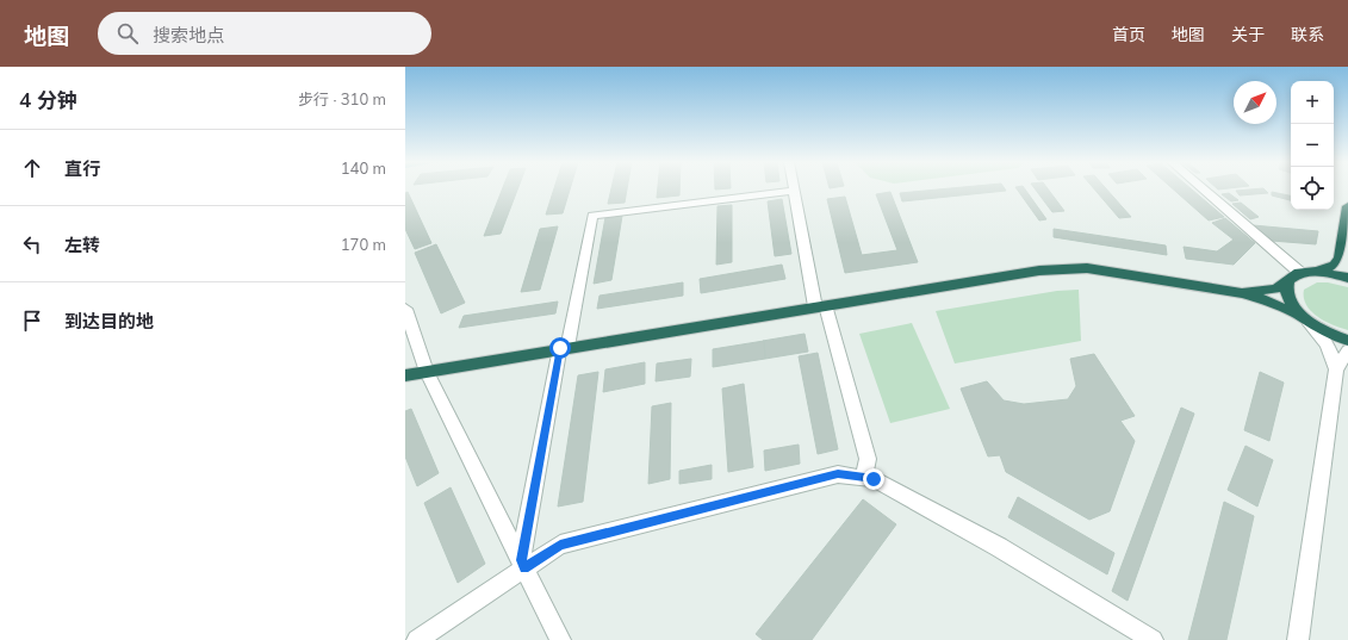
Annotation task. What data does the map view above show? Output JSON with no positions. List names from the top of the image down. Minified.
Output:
{"north":"top right","page":{"header":"地图","search":"搜索地点","nav":["首页","地图","关于","联系"],"heading":["4 分钟","步行 · 310 m"],"map_buttons":["+","−"],"list":[["直行","140 m"],["左转","170 m"],"到达目的地"]}}
